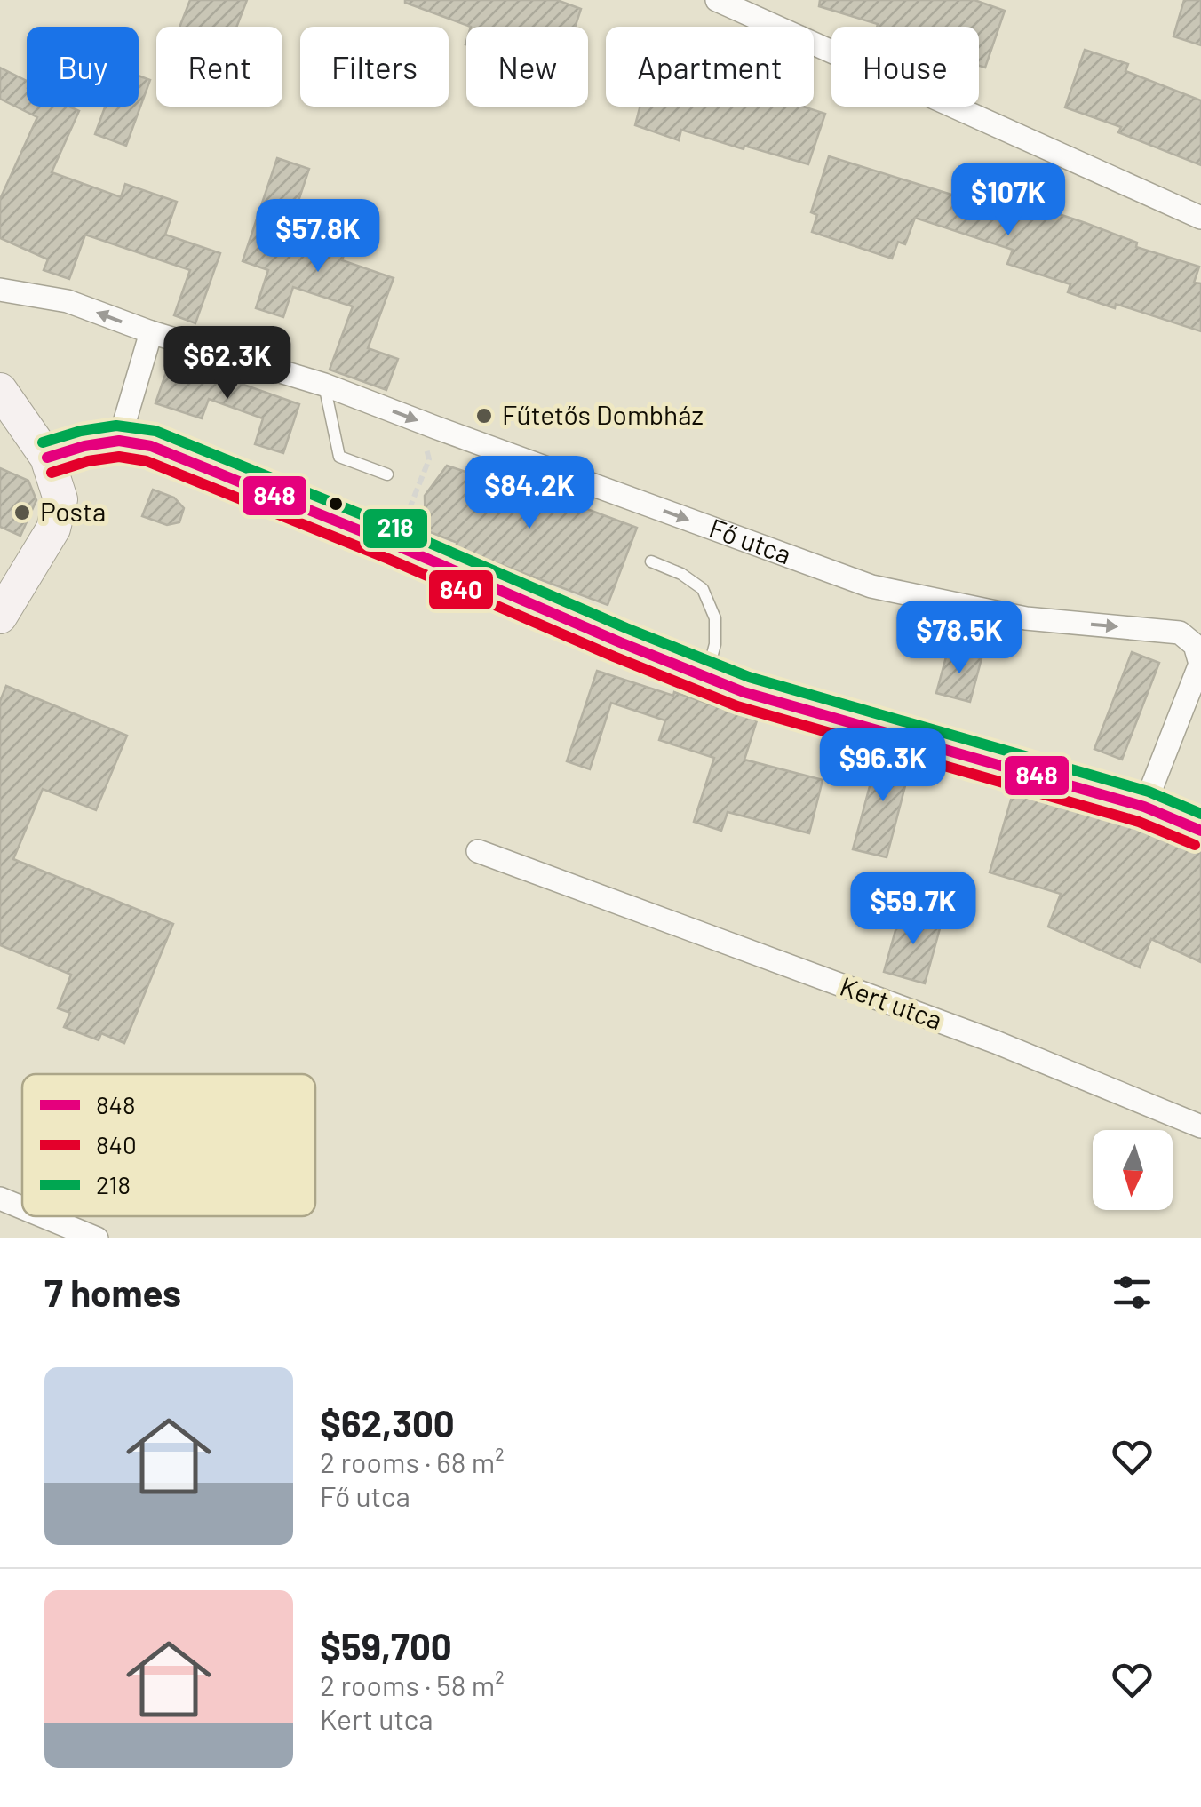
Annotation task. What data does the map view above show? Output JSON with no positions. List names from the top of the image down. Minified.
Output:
{"streets":{"street":["Fő utca","Kert utca"]},"places":["Fűtetős Dombház","Posta"],"lines":["transit line 218","transit line 848","transit line 840"],"legend":["848","840","218"],"north":"bottom","page":{"chip":["Buy","Rent","Filters","New","Apartment","House"],"price":["$107K","$57.8K","$62.3K","$84.2K","$78.5K","$96.3K","$59.7K"],"heading":"7 homes","list":[{"name":"$62,300","note":"2 rooms · 68 m² · Fő utca"},{"name":"$59,700","note":"2 rooms · 58 m² · Kert utca"}]}}
